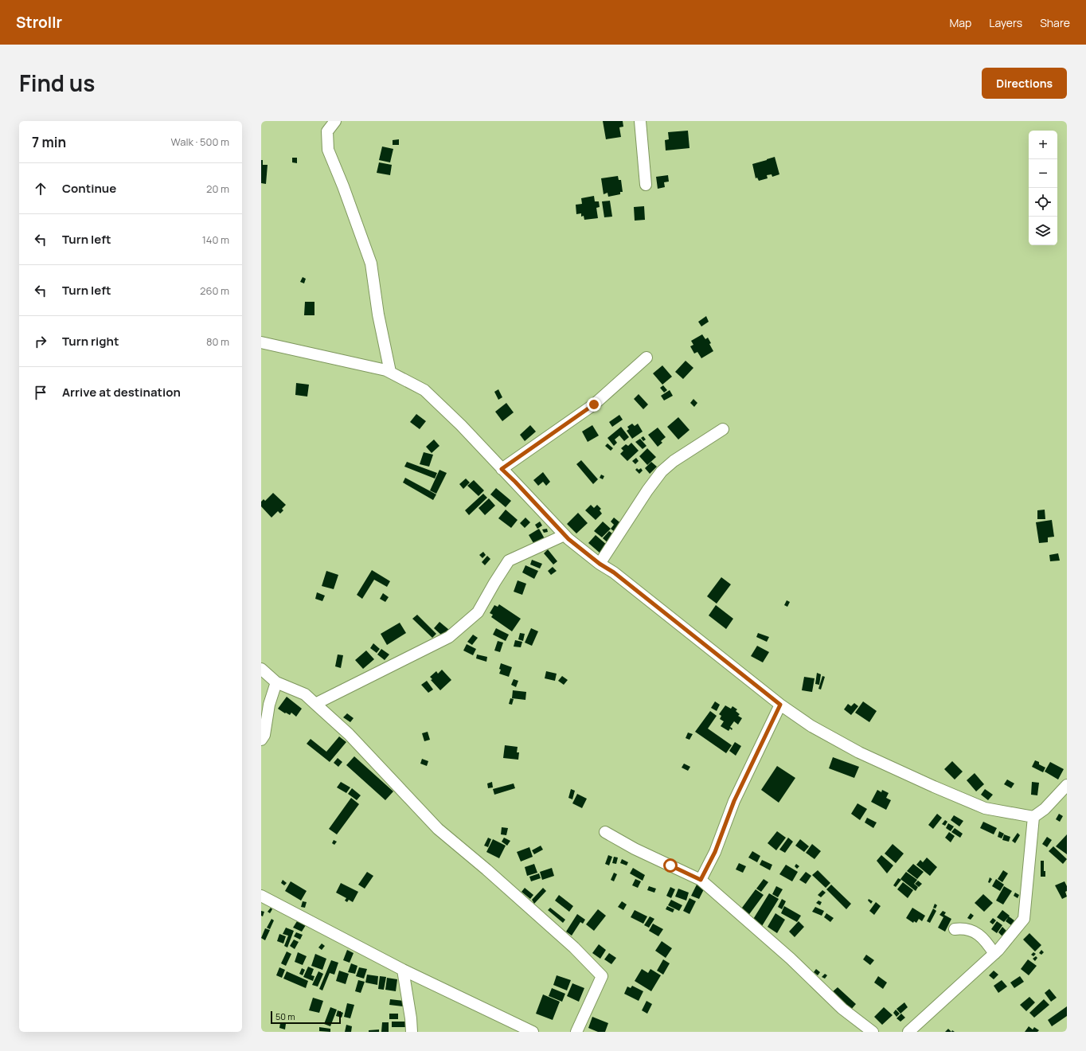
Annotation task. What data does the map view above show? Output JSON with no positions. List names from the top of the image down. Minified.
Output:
{"scale_bar":"50 m","page":{"header":"Strollr","nav":["Map","Layers","Share"],"title":"Find us","buttons":"Directions","heading":["7 min","Walk · 500 m"],"map_buttons":["+","−"],"list":[["Continue","20 m"],["Turn left","140 m"],["Turn left","260 m"],["Turn right","80 m"],"Arrive at destination"],"scale":"50 m"}}
